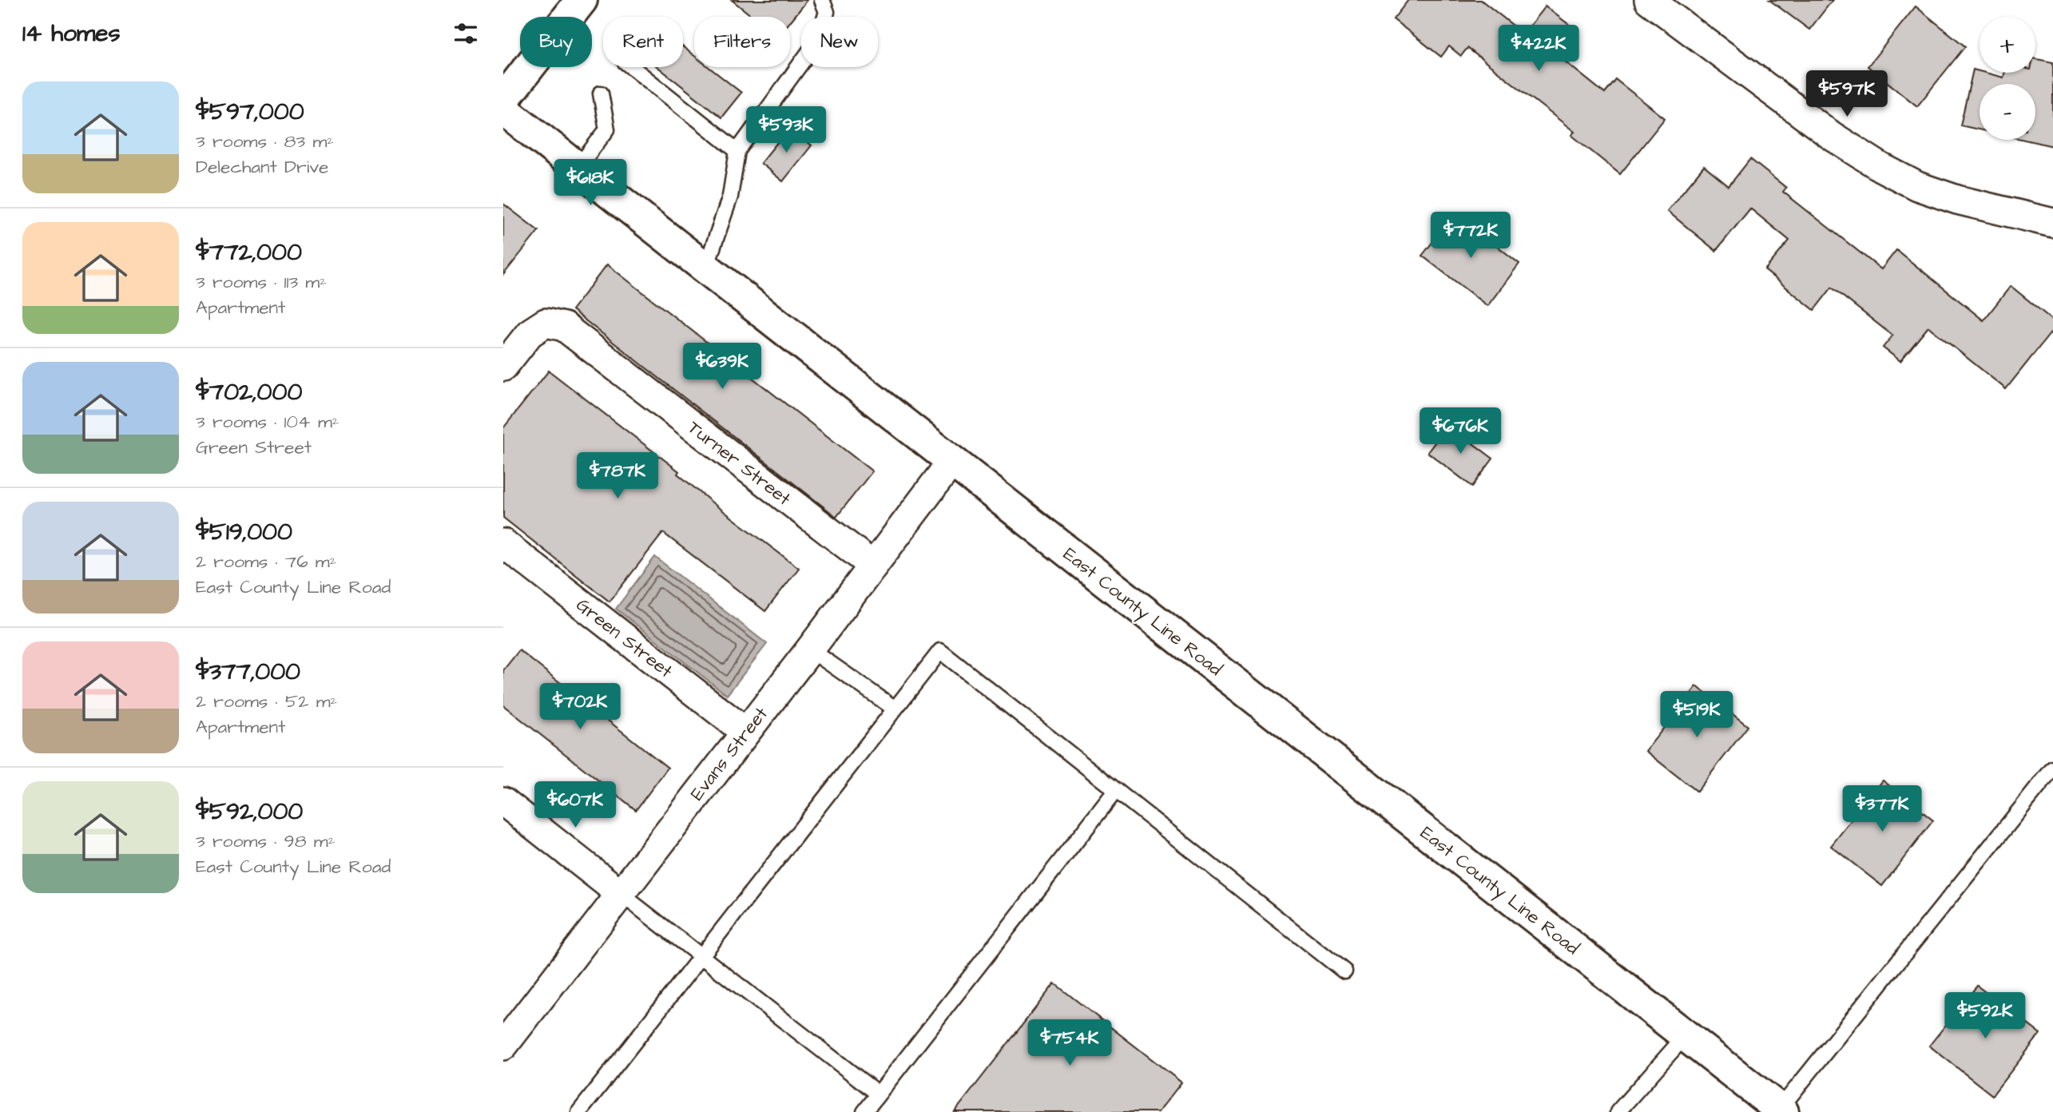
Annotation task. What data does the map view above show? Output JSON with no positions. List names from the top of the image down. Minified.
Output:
{"streets":{"main road":["East County Line Road"],"street":["Turner Street","Green Street","Evans Street"]},"crossings":[["Turner Street","Evans Street"],["East County Line Road","Evans Street"],["Green Street","Evans Street"]],"page":{"heading":"14 homes","map_buttons":["+","−"],"chip":["Buy","Rent","Filters","New"],"price":["$422K","$597K","$593K","$618K","$772K","$639K","$676K","$787K","$702K","$519K","$607K","$377K","$592K","$754K"],"list":[{"name":"$597,000","note":"3 rooms · 83 m² · Delechant Drive"},{"name":"$772,000","note":"3 rooms · 113 m² · Apartment"},{"name":"$702,000","note":"3 rooms · 104 m² · Green Street"},{"name":"$519,000","note":"2 rooms · 76 m² · East County Line Road"},{"name":"$377,000","note":"2 rooms · 52 m² · Apartment"},{"name":"$592,000","note":"3 rooms · 98 m² · East County Line Road"}]}}
